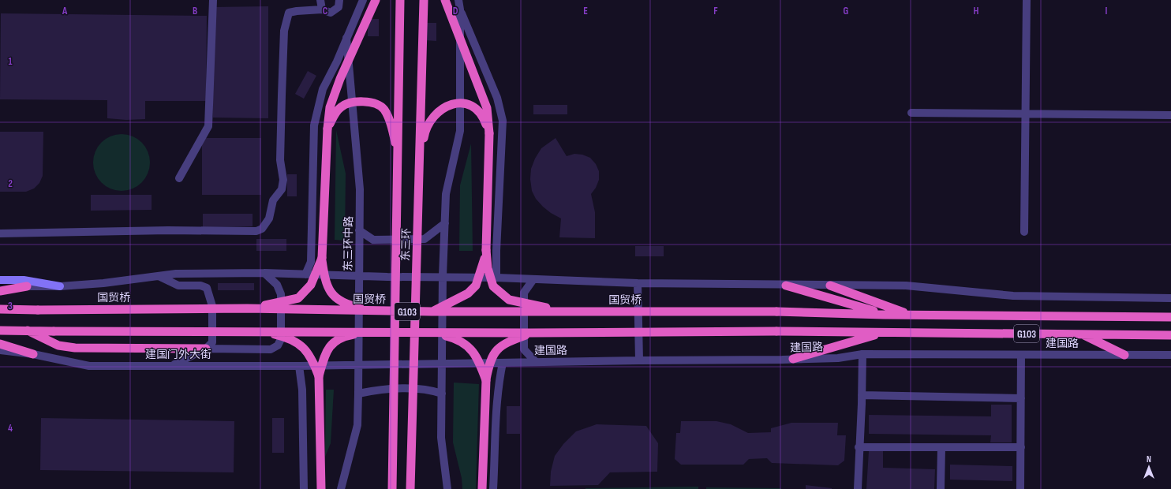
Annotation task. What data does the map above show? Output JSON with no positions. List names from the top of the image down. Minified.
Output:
{"streets":{"highway":["东三环","国贸桥","G103","建国路"],"street":["东三环中路","建国门外大街"]},"crossings":[["东三环中路","建国门外大街"],["国贸桥","G103"],["G103","建国路"],["建国路","建国门外大街"]],"north":"top","grid":{"columns":["A","B","C","D","E","F","G","H","I"],"rows":["1","2","3","4"]}}
